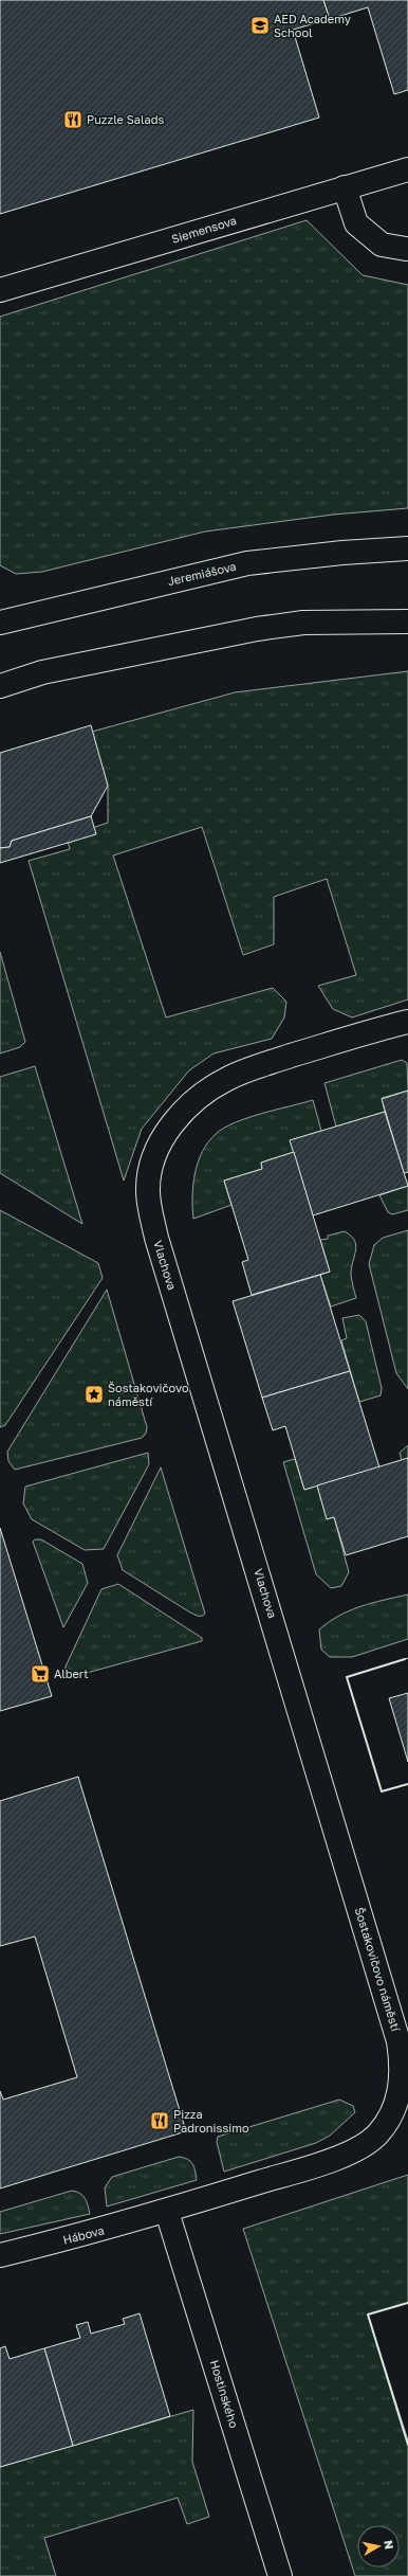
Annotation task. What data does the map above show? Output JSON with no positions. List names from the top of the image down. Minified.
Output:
{"streets":{"street":["Siemensova","Jeremiášova","Vlachova","Šostakovičovo náměstí","Hábova","Hostinského"]},"crossings":[["Vlachova","Šostakovičovo náměstí"],["Šostakovičovo náměstí","Hábova"],["Šostakovičovo náměstí","Hostinského"],["Hábova","Hostinského"]],"places":{"school or university":["AED Academy School"],"restaurant":["Puzzle Salads","Pizza Padronissimo"],"place":["Šostakovičovo náměstí"],"supermarket":["Albert"]},"north":"right"}
